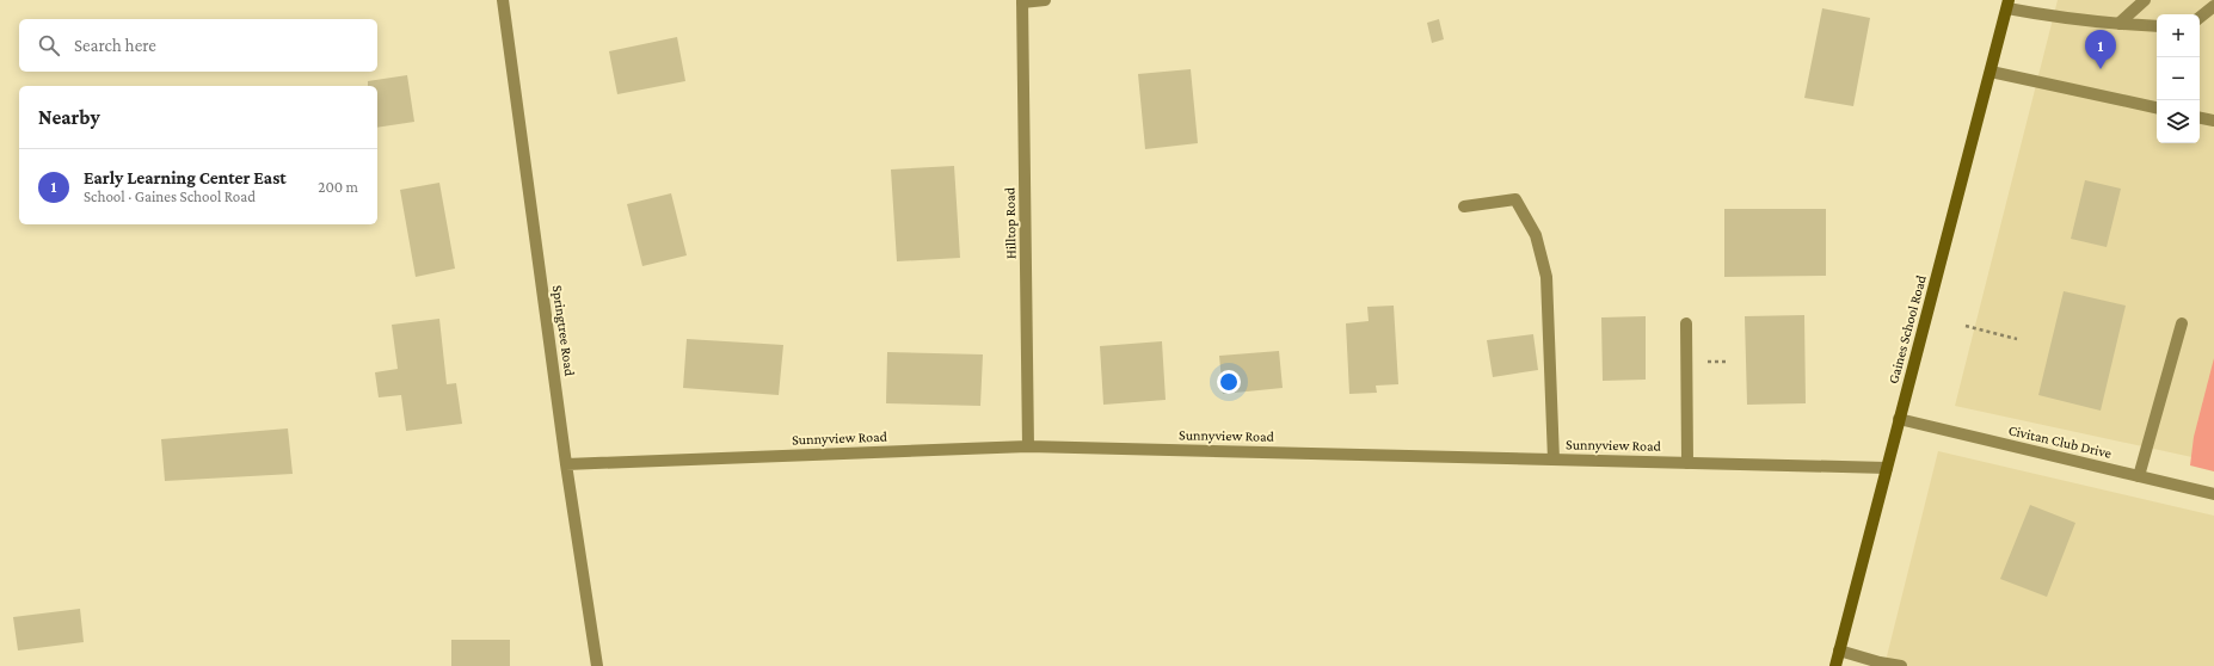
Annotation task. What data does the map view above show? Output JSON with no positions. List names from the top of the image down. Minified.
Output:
{"streets":{"main road":["Gaines School Road"],"street":["Hilltop Road","Springtree Road","Sunnyview Road","Civitan Club Drive"]},"crossings":[["Hilltop Road","Sunnyview Road"],["Gaines School Road","Sunnyview Road"],["Gaines School Road","Civitan Club Drive"],["Springtree Road","Sunnyview Road"]],"page":{"map_buttons":["+","−"],"search":"Search here","pins":"1","heading":"Nearby","list":[{"mark":"1","name":"Early Learning Center East","note":"School · Gaines School Road","value":"200 m"}]}}
